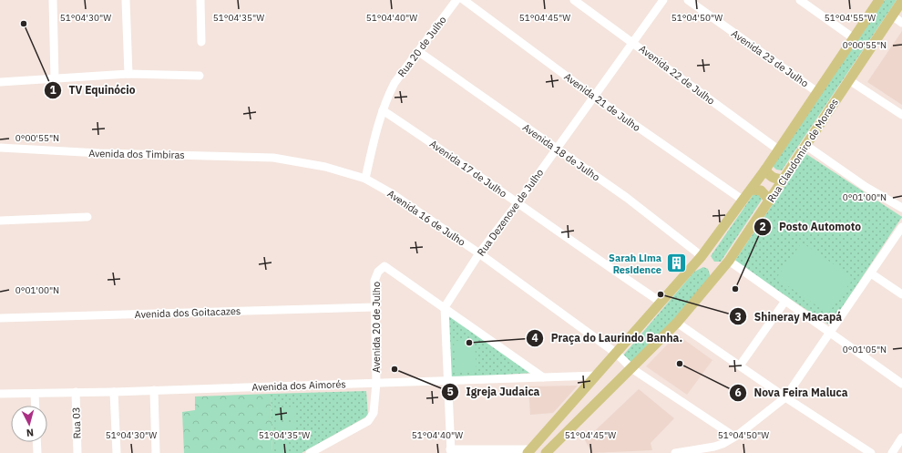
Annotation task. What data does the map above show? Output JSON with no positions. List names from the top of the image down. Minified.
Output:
{"streets":{"main road":["Rua Claudomiro de Moraes"],"street":["Rua 20 de Julho","Avenida 23 de Julho","Avenida 22 de Julho","Avenida 21 de Julho","Avenida 18 de Julho","Avenida dos Timbiras","Avenida 17 de Julho","Rua Dezenove de Julho","Avenida 16 de Julho","Avenida dos Goitacazes","Avenida 20 de Julho","Avenida dos Aimorés","Rua 03"]},"crossings":[["Rua 20 de Julho","Avenida 18 de Julho"],["Rua 20 de Julho","Avenida 17 de Julho"],["Rua 20 de Julho","Avenida 16 de Julho"],["Avenida 23 de Julho","Rua Claudomiro de Moraes"],["Avenida 22 de Julho","Rua Claudomiro de Moraes"],["Avenida 22 de Julho","Rua Dezenove de Julho"],["Avenida 21 de Julho","Rua Claudomiro de Moraes"],["Avenida 21 de Julho","Rua Dezenove de Julho"],["Rua Claudomiro de Moraes","Avenida 18 de Julho"],["Rua Claudomiro de Moraes","Avenida 17 de Julho"],["Rua Claudomiro de Moraes","Avenida 16 de Julho"],["Rua Claudomiro de Moraes","Avenida dos Aimorés"],["Avenida 18 de Julho","Rua Dezenove de Julho"],["Avenida dos Timbiras","Avenida 16 de Julho"],["Avenida 17 de Julho","Rua Dezenove de Julho"],["Rua Dezenove de Julho","Avenida 16 de Julho"],["Rua Dezenove de Julho","Avenida 20 de Julho"],["Avenida dos Goitacazes","Avenida 20 de Julho"],["Avenida 20 de Julho","Avenida dos Aimorés"],["Avenida dos Aimorés","Rua 03"]],"places":{"other":["TV Equinócio","Posto Automoto","Shineray Macapá","Praça do Laurindo Banha.","Nova Feira Maluca","Igreja Judaica"],"building":["Sarah Lima Residence"]},"north":"bottom","coordinates":["51°04'30\"W","51°04'35\"W","51°04'40\"W","51°04'45\"W","51°04'50\"W","51°04'55\"W","0°00'55\"N","0°01'00\"N","0°01'05\"N"]}
